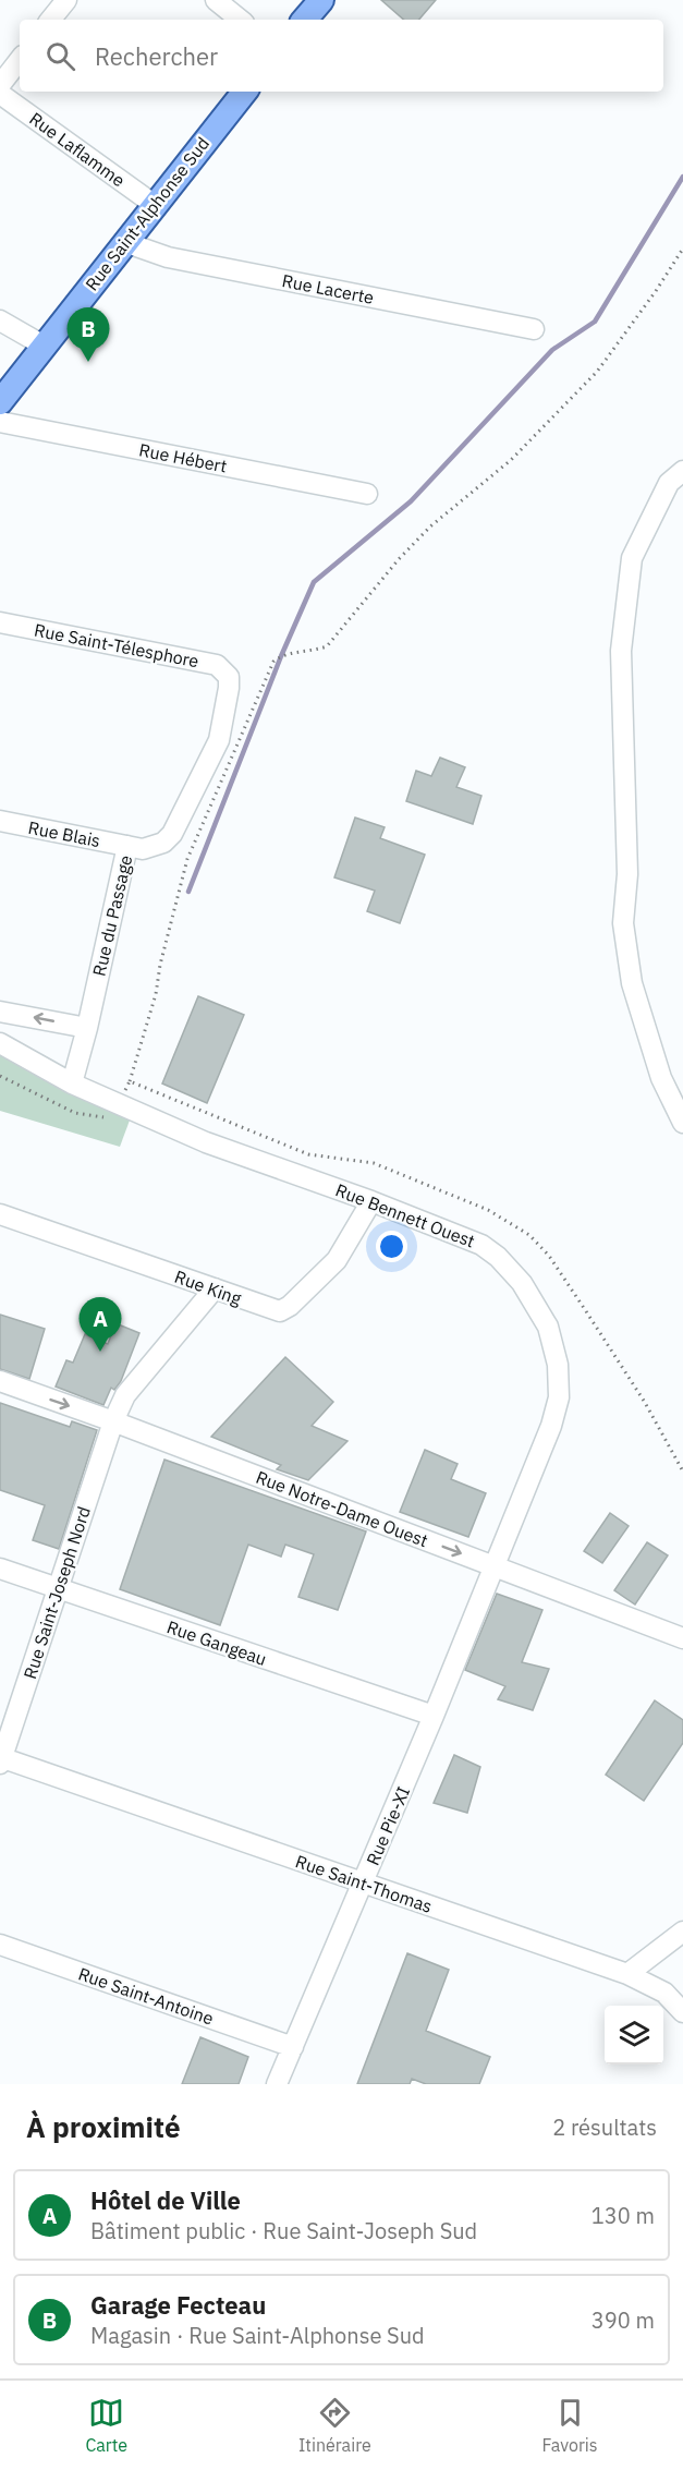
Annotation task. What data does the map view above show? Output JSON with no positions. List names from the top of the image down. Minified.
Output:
{"streets":{"main road":["Rue Saint-Alphonse Sud"],"street":["Rue Laflamme","Rue Lacerte","Rue Hébert","Rue Saint-Télesphore","Rue Blais","Rue du Passage","Rue Bennett Ouest","Rue King","Rue Notre-Dame Ouest","Rue Saint-Joseph Nord","Rue Gangeau","Rue Pie-XI","Rue Saint-Thomas","Rue Saint-Antoine"]},"crossings":[["Rue Laflamme","Rue Saint-Alphonse Sud"],["Rue Saint-Alphonse Sud","Rue Lacerte"],["Rue Saint-Télesphore","Rue du Passage"],["Rue Blais","Rue du Passage"],["Rue du Passage","Rue Bennett Ouest"],["Rue Bennett Ouest","Rue King"],["Rue Bennett Ouest","Rue Notre-Dame Ouest"],["Rue Bennett Ouest","Rue Pie-XI"],["Rue King","Rue Saint-Joseph Nord"],["Rue Notre-Dame Ouest","Rue Saint-Joseph Nord"],["Rue Notre-Dame Ouest","Rue Pie-XI"],["Rue Saint-Joseph Nord","Rue Gangeau"],["Rue Saint-Joseph Nord","Rue Saint-Thomas"],["Rue Gangeau","Rue Pie-XI"],["Rue Pie-XI","Rue Saint-Thomas"],["Rue Pie-XI","Rue Saint-Antoine"]],"one_way":["Rue Notre-Dame Ouest"],"page":{"search":"Rechercher","pins":["B","A"],"heading":["À proximité","2 résultats"],"list":[{"mark":"A","name":"Hôtel de Ville","note":"Bâtiment public · Rue Saint-Joseph Sud","value":"130 m"},{"mark":"B","name":"Garage Fecteau","note":"Magasin · Rue Saint-Alphonse Sud","value":"390 m"}],"nav":["Carte","Itinéraire","Favoris"]}}
